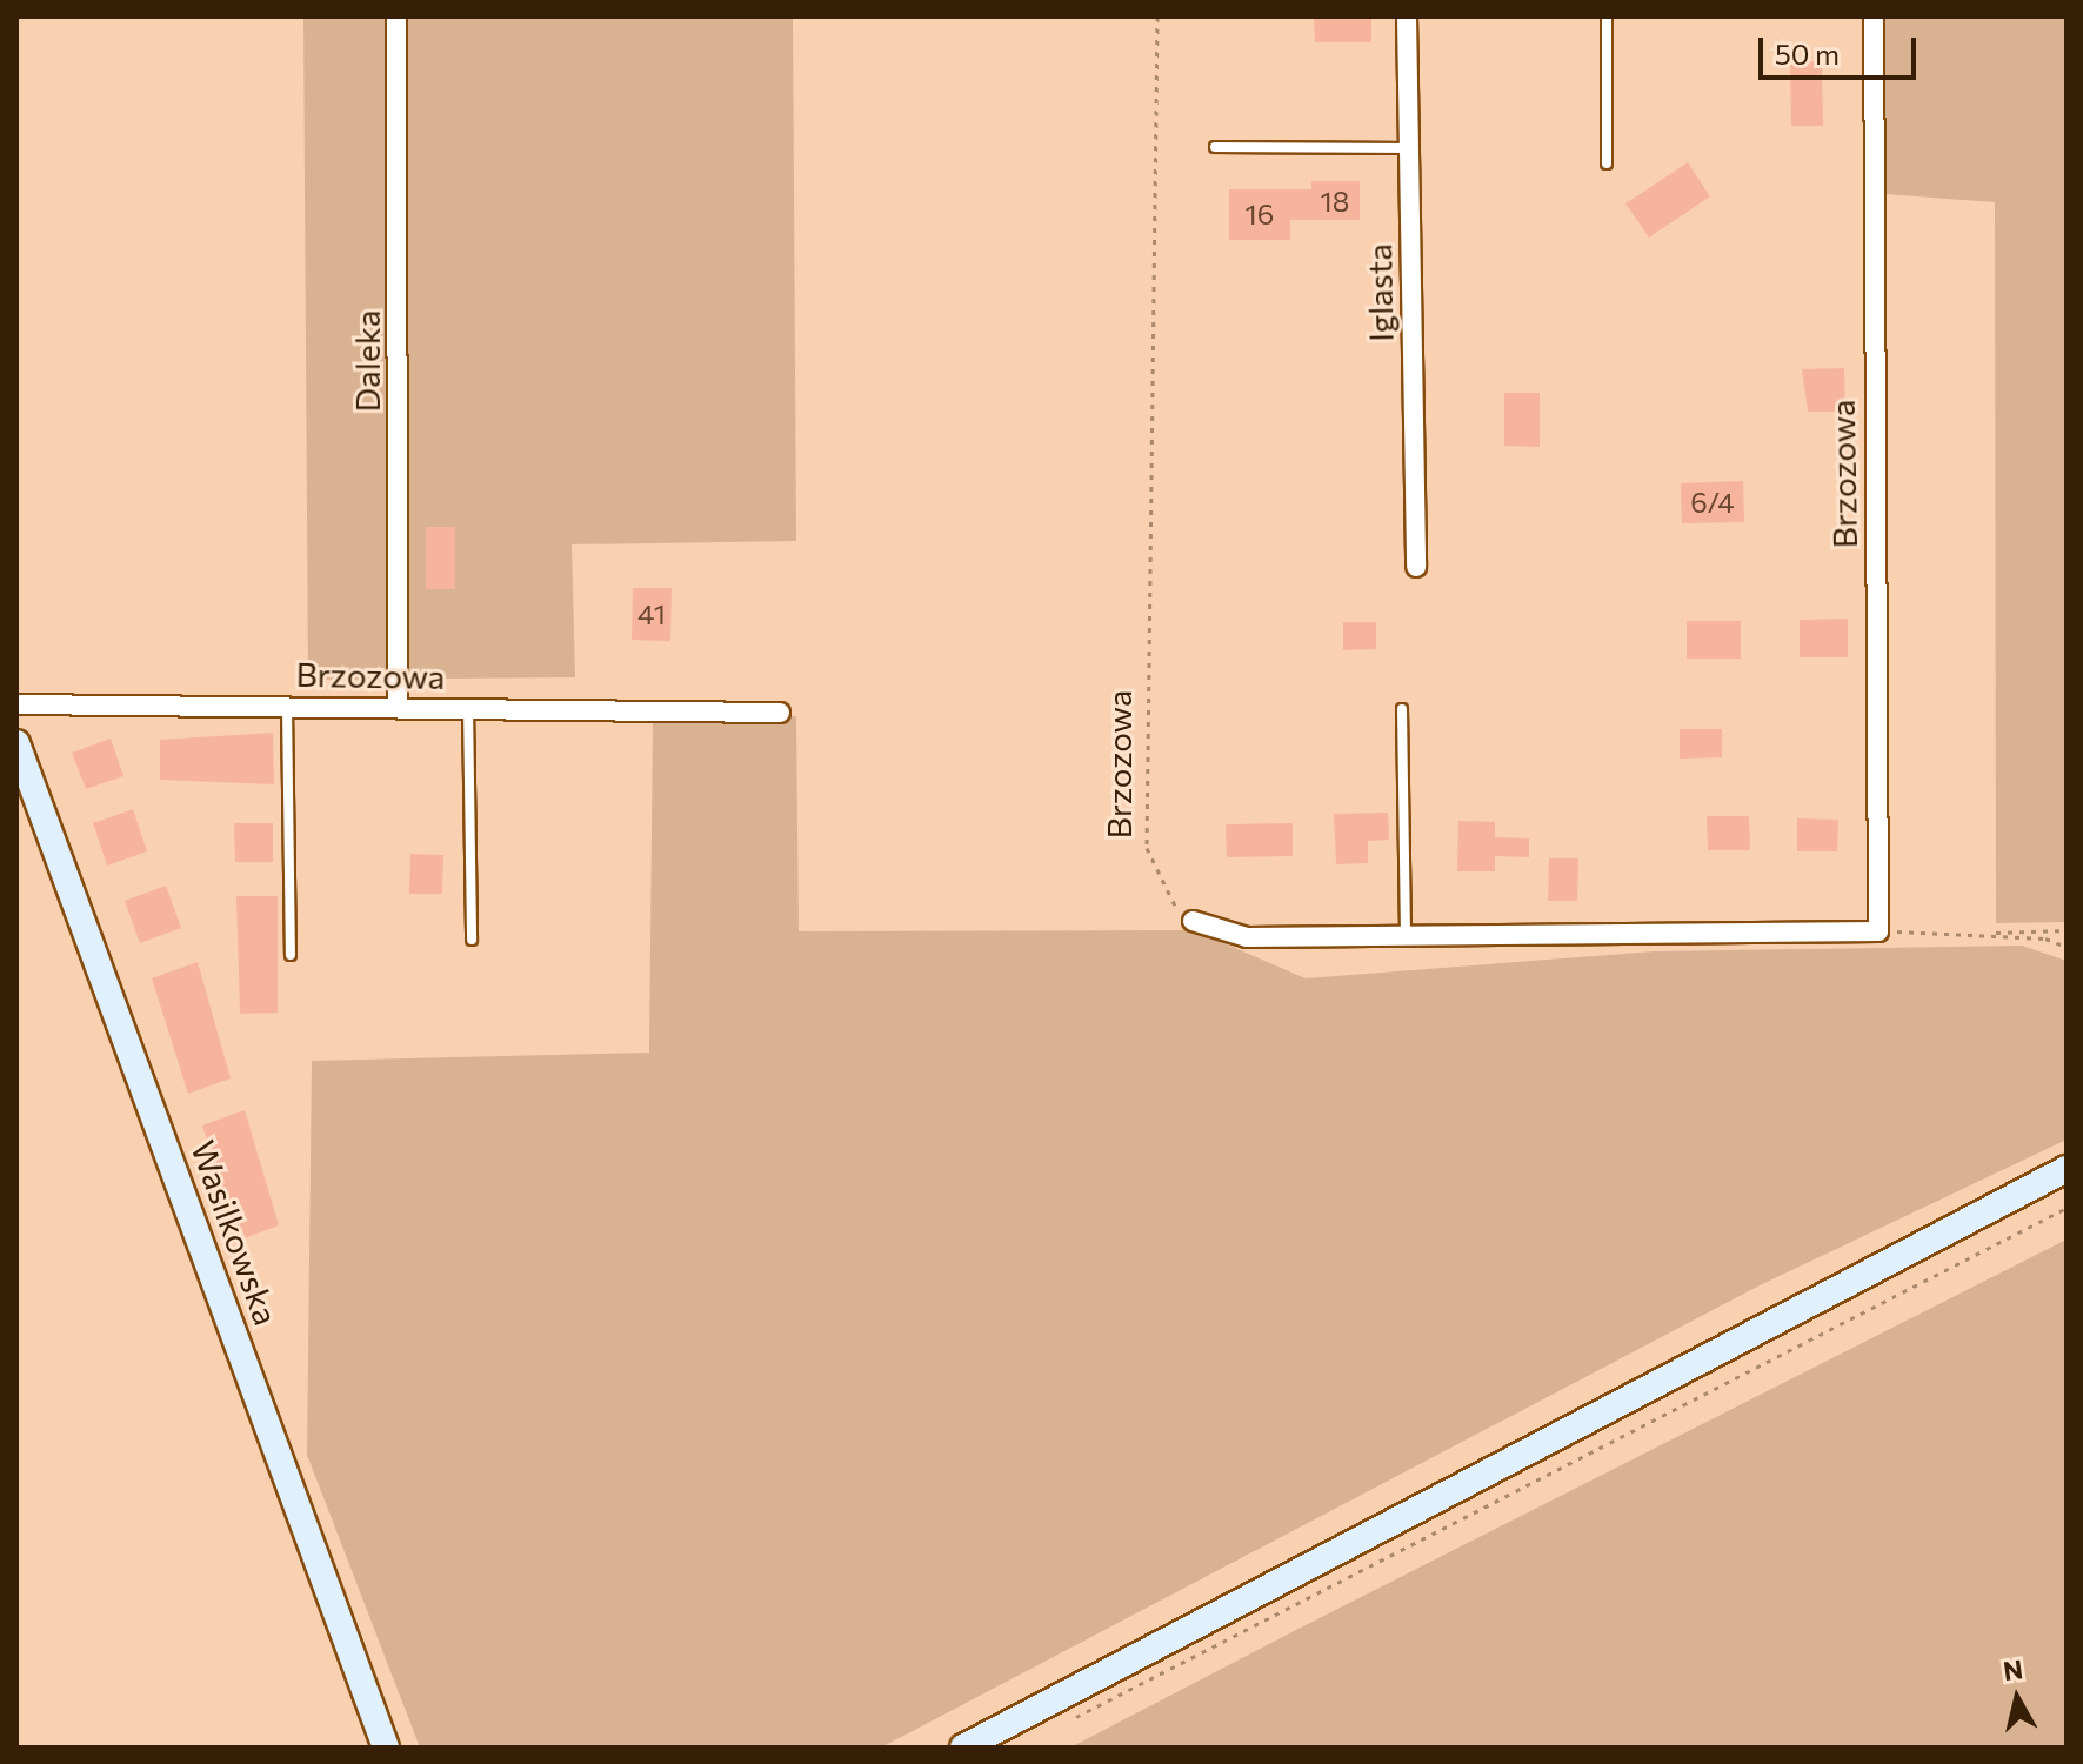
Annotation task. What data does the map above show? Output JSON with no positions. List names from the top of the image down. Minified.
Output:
{"streets":{"main road":["Wasilkowska"],"street":["Iglasta","Daleka","Brzozowa"]},"crossings":[["Daleka","Brzozowa"]],"house_numbers":["18","16","6/4","41"],"scale_bar":"50 m","north":"top"}
